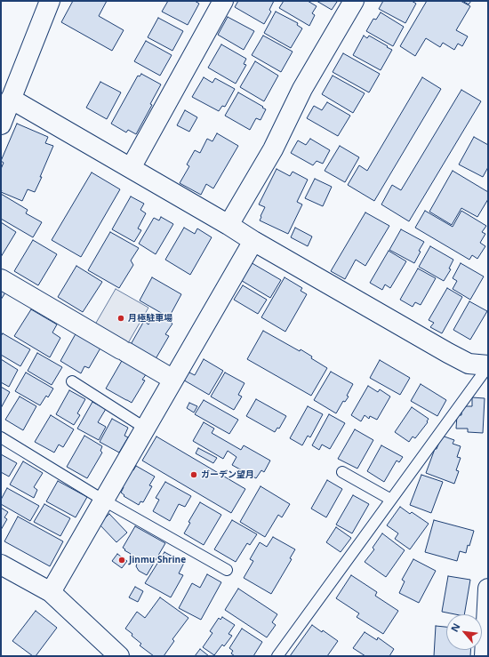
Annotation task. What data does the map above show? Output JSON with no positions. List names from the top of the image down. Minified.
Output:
{"places":["月極駐車場","ガーデン望月","Jinmu Shrine"],"north":"top left"}
